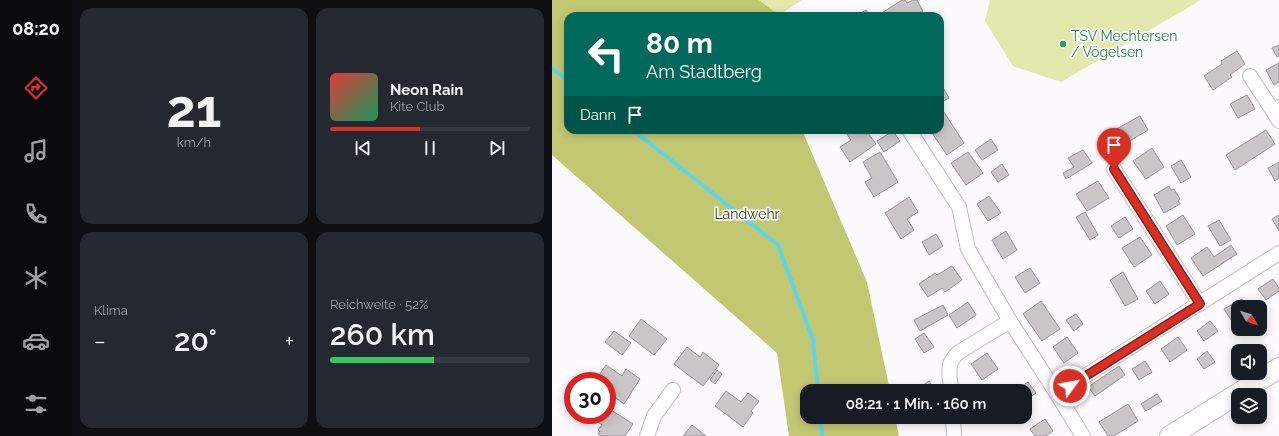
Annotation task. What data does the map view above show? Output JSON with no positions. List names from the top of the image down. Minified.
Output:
{"parks":["Landwehr"],"places":["TSV Mechtersen / Vögelsen"],"north":"bottom right","page":{"tabs":"08:20","tile":[["21","km/h"],"Klima",["Reichweite · 52%","260 km"]],"turn":["80 m","Am Stadtberg"],"song":["Neon Rain","Kite Club"],"then":"Dann","heat":["−","20°","+"],"limit":"30","trip":"08:21 · 1 Min. · 160 m"}}
